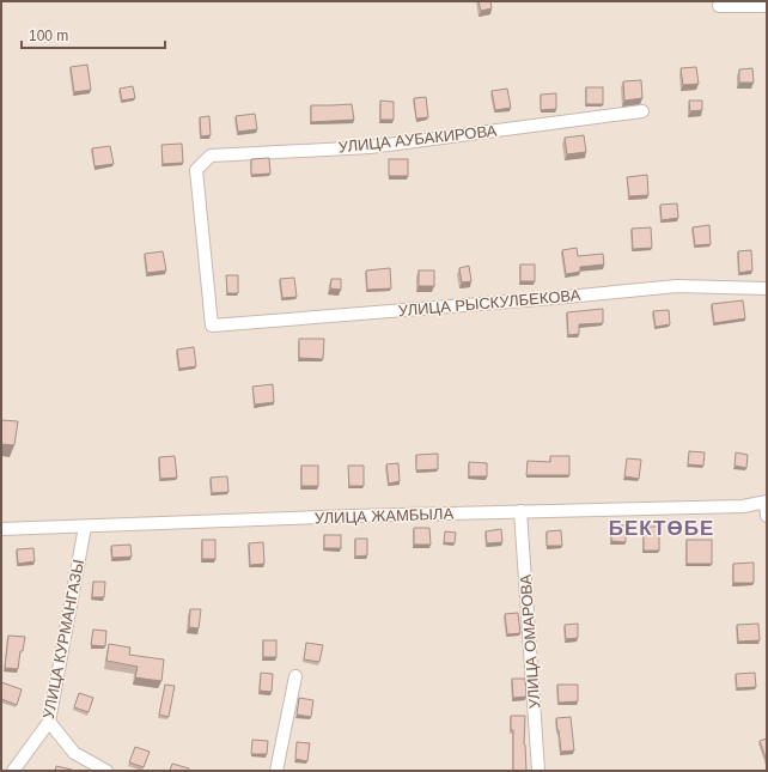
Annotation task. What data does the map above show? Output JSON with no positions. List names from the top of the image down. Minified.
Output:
{"streets":{"street":["УЛИЦА АУБАКИРОВА","УЛИЦА РЫСКУЛБЕКОВА","УЛИЦА ЖАМБЫЛА","УЛИЦА КУРМАНГАЗЫ","УЛИЦА ОМАРОВА"]},"crossings":[["УЛИЦА АУБАКИРОВА","УЛИЦА РЫСКУЛБЕКОВА"],["УЛИЦА ЖАМБЫЛА","УЛИЦА КУРМАНГАЗЫ"],["УЛИЦА ЖАМБЫЛА","УЛИЦА ОМАРОВА"]],"districts":["БЕКТӨБЕ"],"scale_bar":"100 m"}
